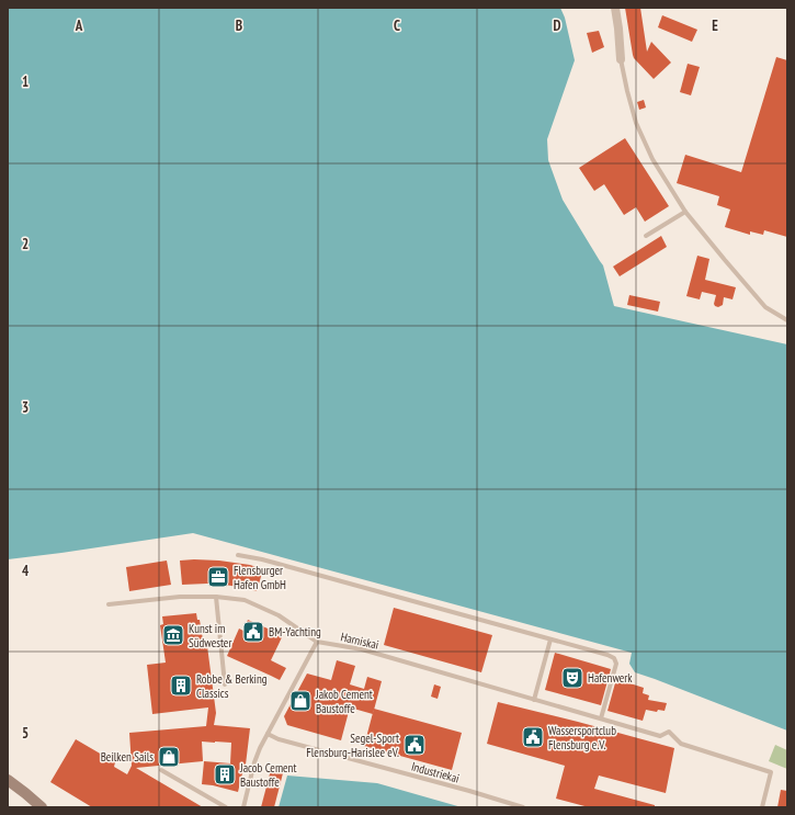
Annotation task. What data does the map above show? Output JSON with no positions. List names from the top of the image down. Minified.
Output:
{"streets":{"lane":["Harniskai","Industriekai"]},"places":{"office":["Flensburger Hafen GmbH"],"public building":["BM-Yachting","Wassersportclub Flensburg e.V.","Segel-Sport Flensburg-Harislee eV."],"museum":["Kunst im Südwester"],"theatre":["Hafenwerk"],"building":["Robbe & Berking Classics","Jacob Cement Baustoffe"],"shop":["Jakob Cement Baustoffe","Beilken Sails"]},"grid":{"columns":["A","B","C","D","E"],"rows":["1","2","3","4","5"]}}
